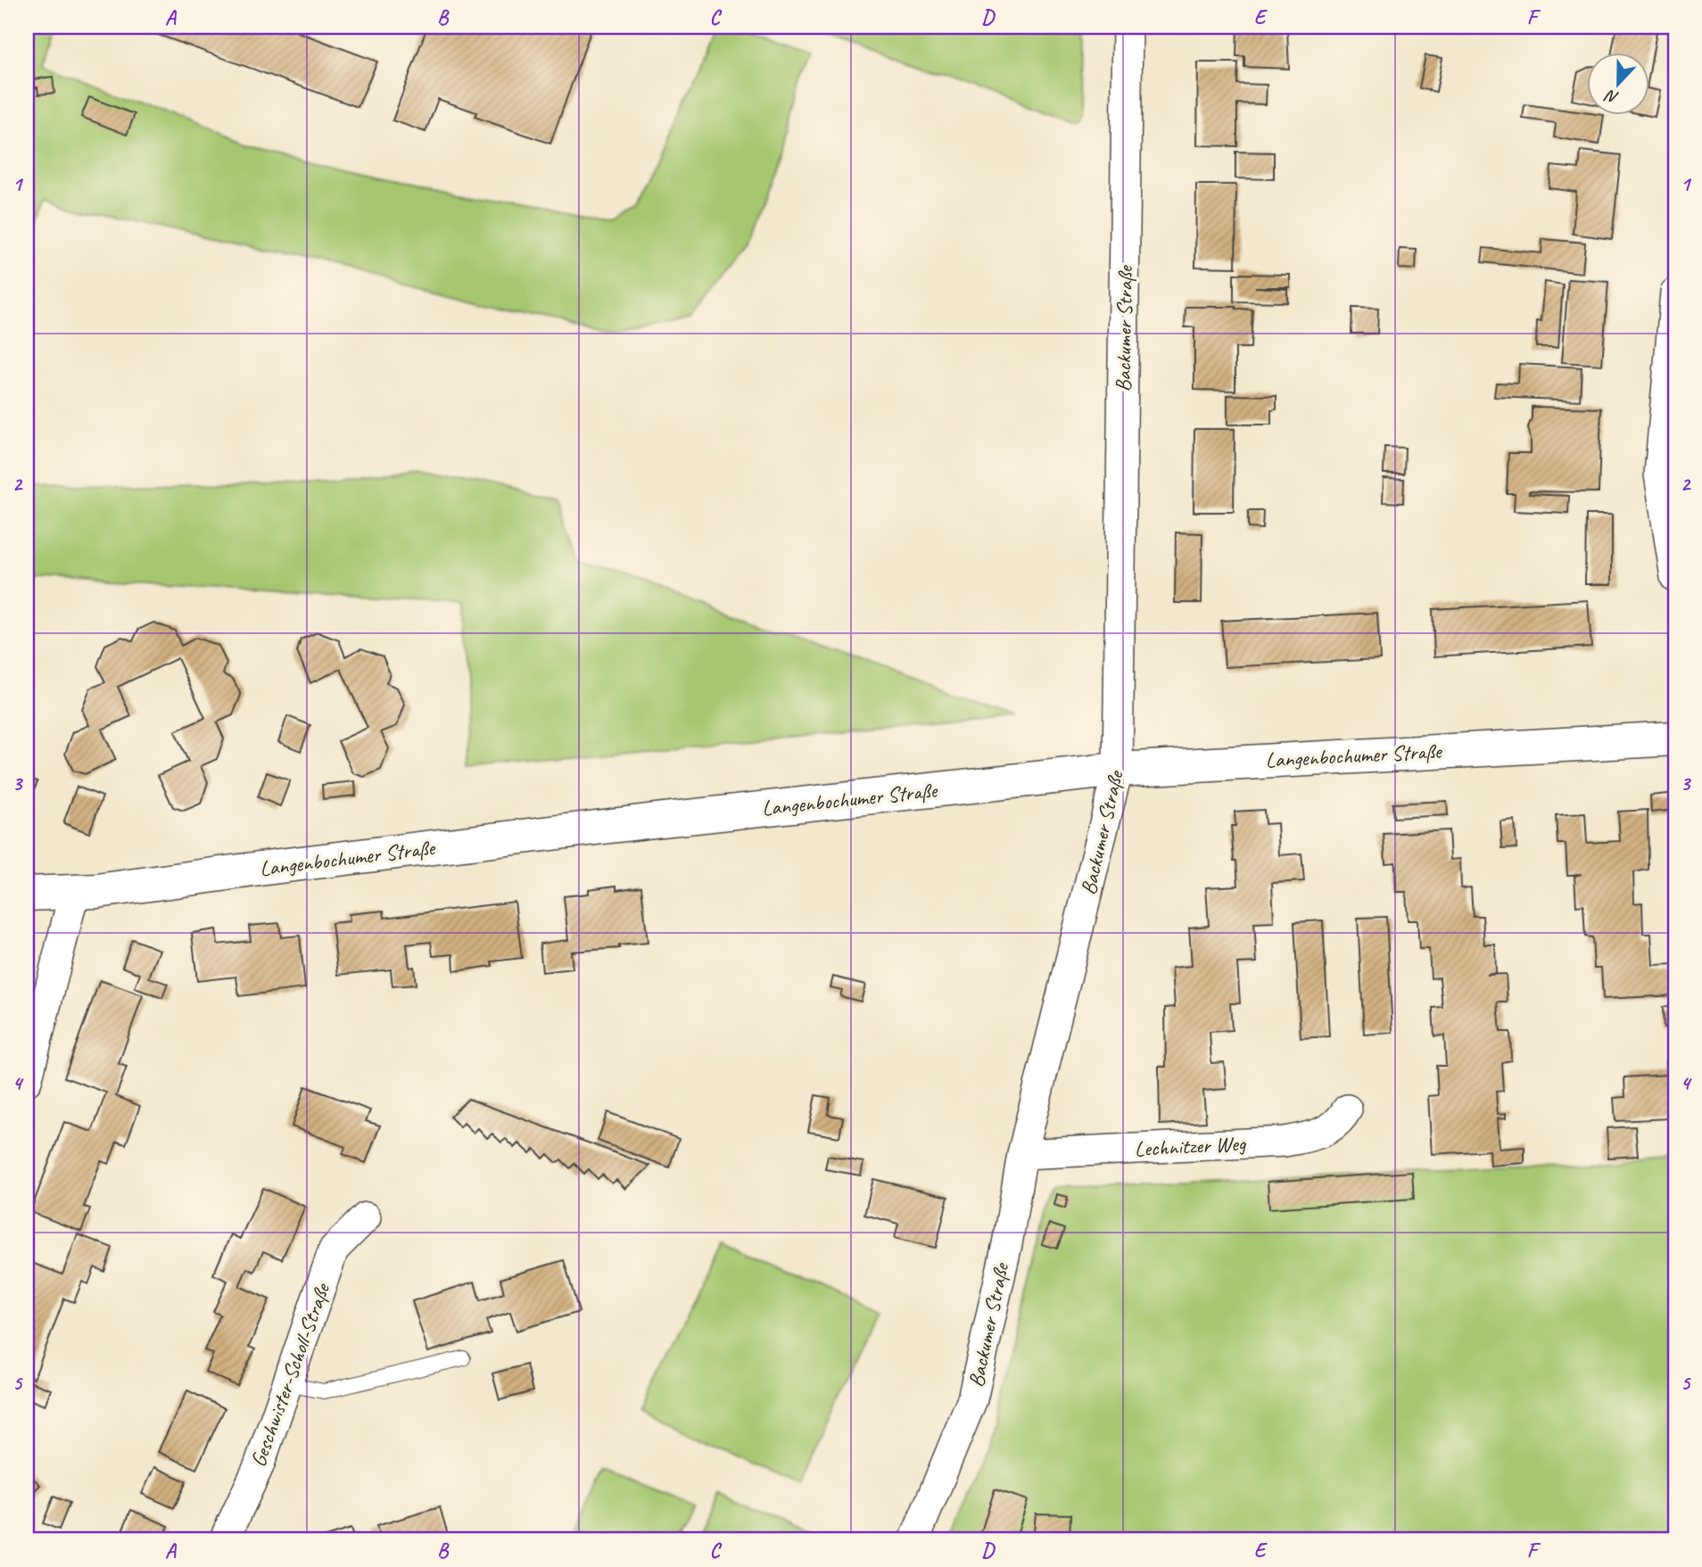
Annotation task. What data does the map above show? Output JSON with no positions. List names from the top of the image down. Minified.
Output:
{"streets":{"street":["Backumer Straße","Langenbochumer Straße","Lechnitzer Weg","Geschwister-Scholl-Straße"]},"crossings":[["Backumer Straße","Langenbochumer Straße"],["Backumer Straße","Lechnitzer Weg"]],"north":"bottom","grid":{"columns":["A","B","C","D","E","F"],"rows":["1","2","3","4","5"]}}
